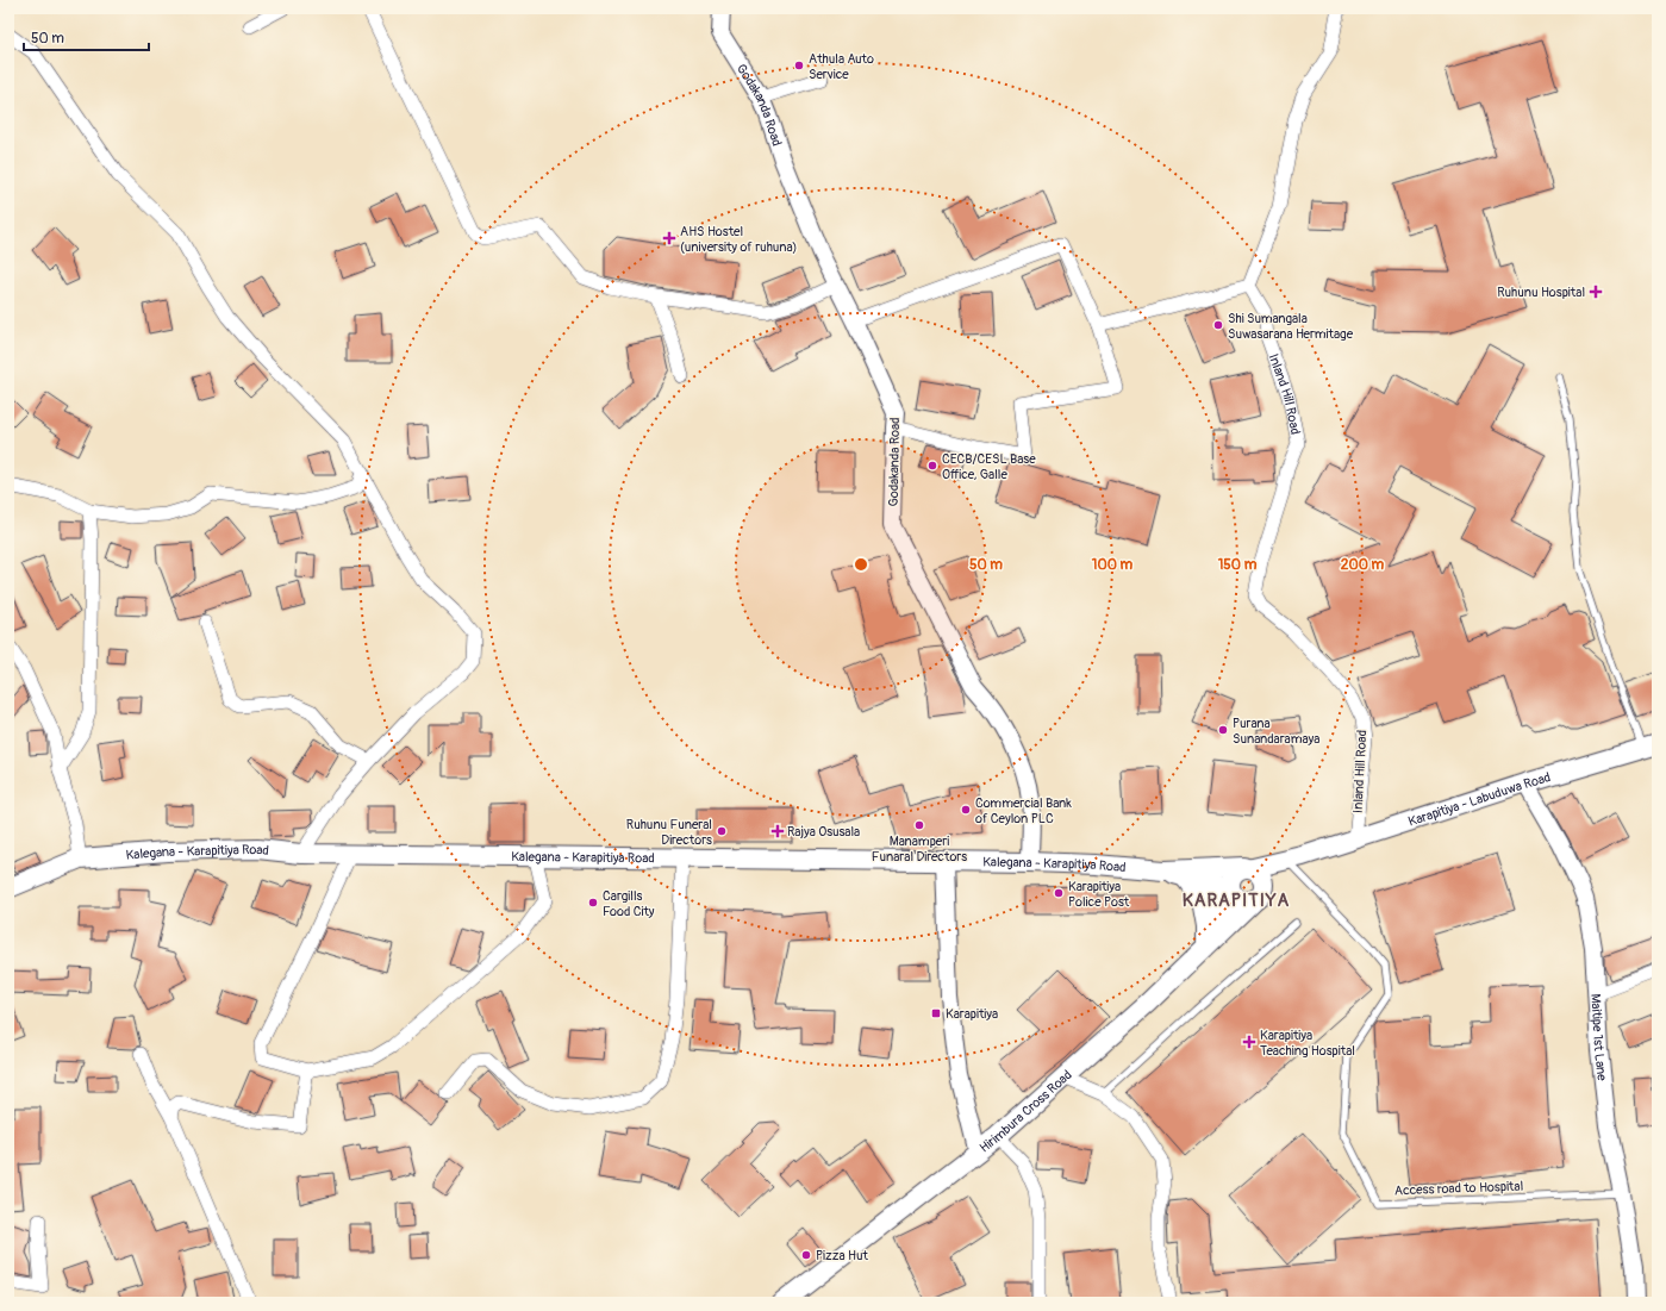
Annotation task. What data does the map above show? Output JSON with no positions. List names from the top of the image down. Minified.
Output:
{"streets":{"main road":["Karapitiya - Labuduwa Road","Kalegana - Karapitiya Road","Hirimbura Cross Road"],"street":["Godakanda Road","Inland Hill Road","Maitipe 1st Lane"],"lane":["Access road to Hospital"]},"crossings":[["Godakanda Road","Kalegana - Karapitiya Road"],["Inland Hill Road","Karapitiya - Labuduwa Road"],["Karapitiya - Labuduwa Road","Kalegana - Karapitiya Road"],["Karapitiya - Labuduwa Road","Maitipe 1st Lane"],["Karapitiya - Labuduwa Road","Hirimbura Cross Road"],["Karapitiya - Labuduwa Road","Access road to Hospital"],["Kalegana - Karapitiya Road","Hirimbura Cross Road"],["Maitipe 1st Lane","Access road to Hospital"]],"districts":["KARAPITIYA"],"places":{"other":["Athula Auto Service","Shi Sumangala Suwasarana Hermitage","CECB/CESL Base Office, Galle","Purana Sunandaramaya","Commercial Bank of Ceylon PLC","Manamperi Funaral Directors","Ruhunu Funeral Directors","Karapitiya Police Post","Cargills Food City","Pizza Hut"],"health":["AHS Hostel (university of ruhuna)","Ruhunu Hospital","Rajya Osusala","Karapitiya Teaching Hospital"],"transit":["Karapitiya"]},"scale_bar":"50 m","rings":["50 m","100 m","150 m","200 m"]}
